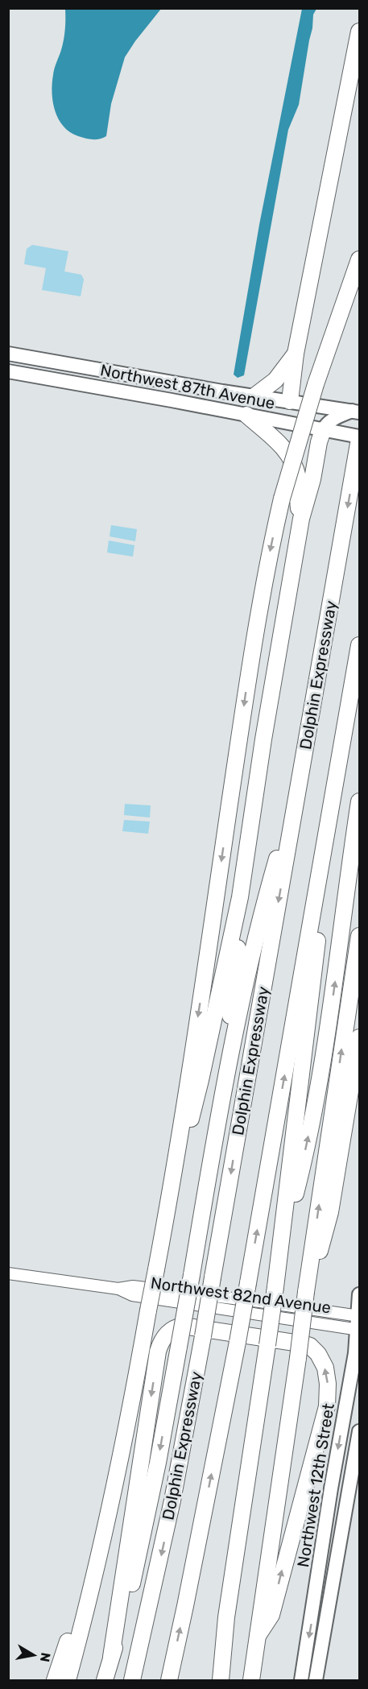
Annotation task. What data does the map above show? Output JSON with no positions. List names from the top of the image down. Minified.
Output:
{"streets":{"highway":["Dolphin Expressway"],"main road":["Northwest 87th Avenue","Northwest 12th Street"],"street":["Northwest 82nd Avenue"]},"crossings":[["Northwest 87th Avenue","Dolphin Expressway"],["Northwest 82nd Avenue","Northwest 12th Street"]],"north":"right"}
